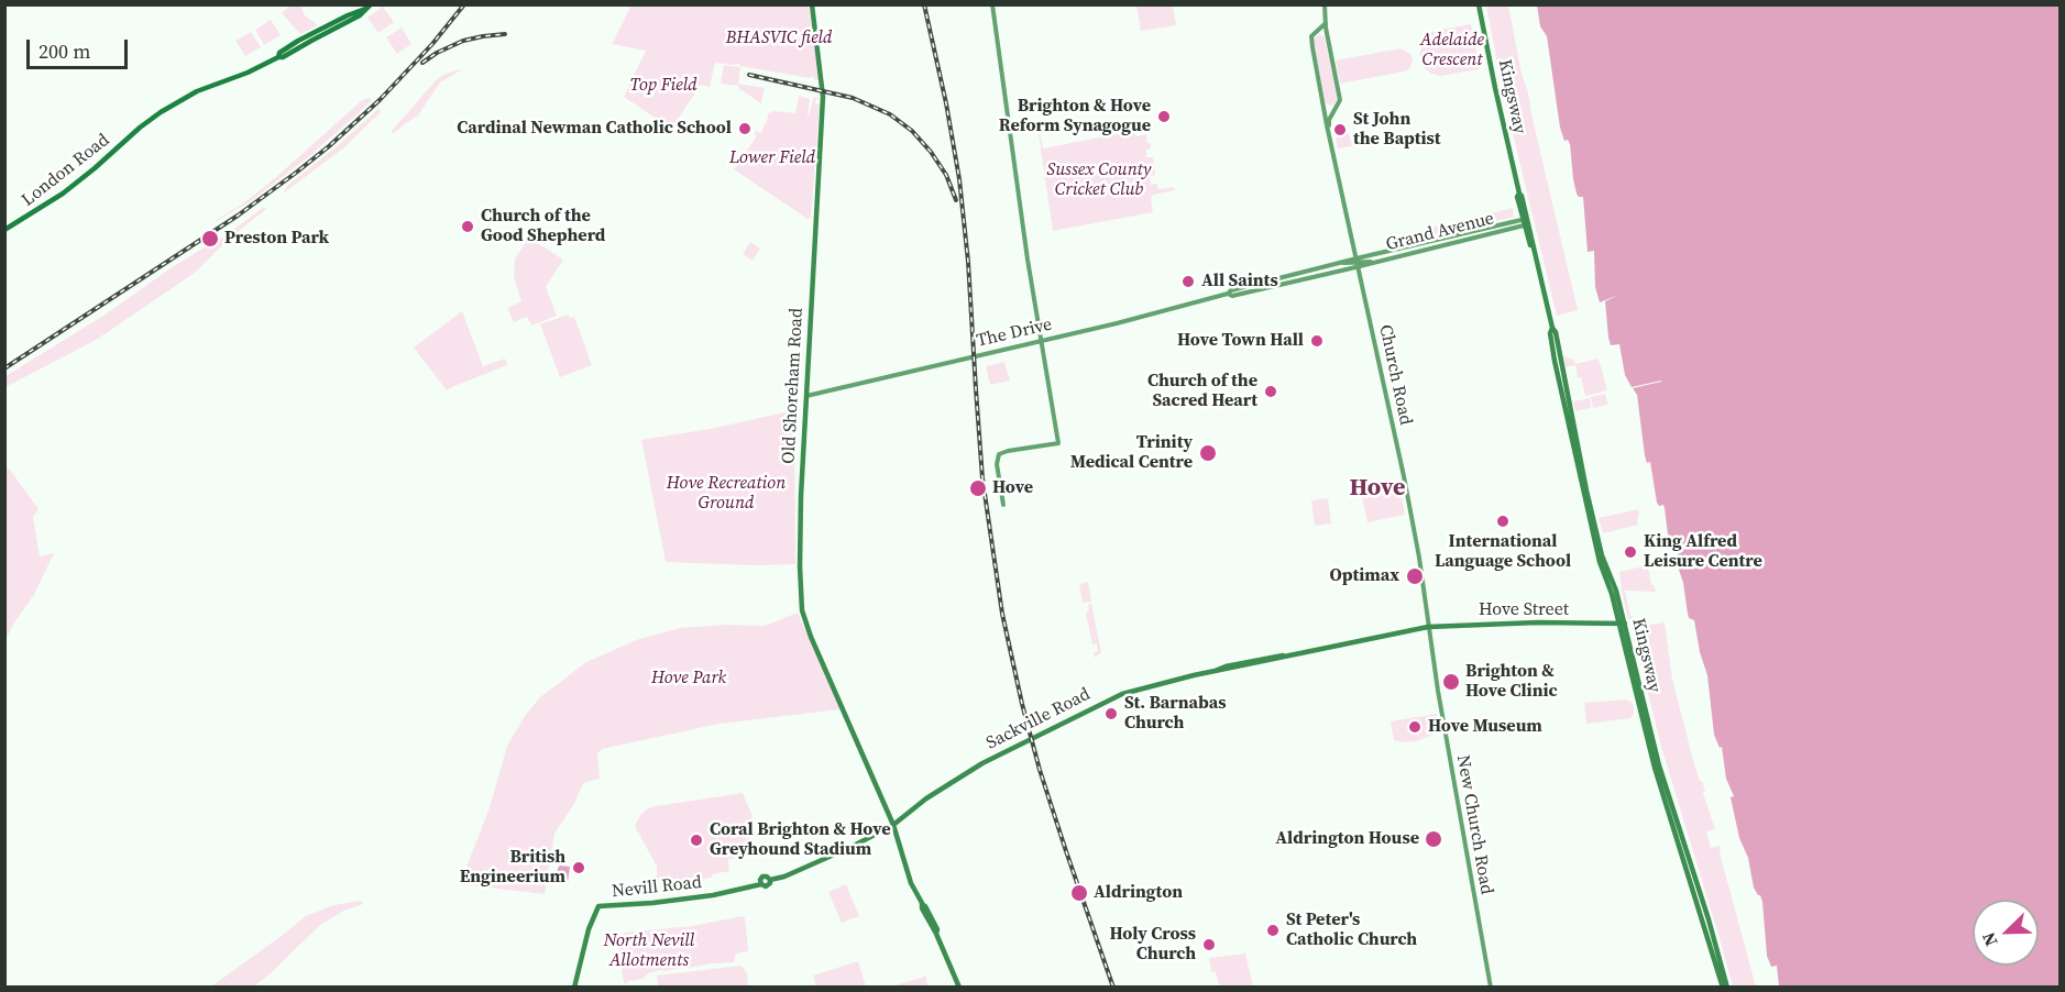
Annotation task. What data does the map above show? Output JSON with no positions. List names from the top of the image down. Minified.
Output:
{"streets":{"highway":["London Road"],"main road":["Kingsway","Grand Avenue","The Drive","Church Road","Old Shoreham Road","Hove Street","Sackville Road","New Church Road","Nevill Road"]},"crossings":[["Kingsway","Grand Avenue"],["Kingsway","Hove Street"],["Grand Avenue","The Drive"],["Grand Avenue","Church Road"],["The Drive","Church Road"],["The Drive","Old Shoreham Road"],["Church Road","Hove Street"],["Church Road","Sackville Road"],["Church Road","New Church Road"],["Old Shoreham Road","Sackville Road"],["Old Shoreham Road","Nevill Road"],["Hove Street","Sackville Road"],["Hove Street","New Church Road"],["Sackville Road","New Church Road"],["Sackville Road","Nevill Road"]],"districts":["Hove"],"parks":["BHASVIC field","Adelaide Crescent","Top Field","Lower Field","Sussex County Cricket Club","Hove Recreation Ground","Hove Park","North Nevill Allotments"],"places":["Brighton & Hove Reform Synagogue","Cardinal Newman Catholic School","St John the Baptist","Church of the Good Shepherd","Preston Park","All Saints","Hove Town Hall","Church of the Sacred Heart","Trinity Medical Centre","Hove","International Language School","King Alfred Leisure Centre","Optimax","Brighton & Hove Clinic","St. Barnabas Church","Hove Museum","Aldrington House","Coral Brighton & Hove Greyhound Stadium","British Engineerium","Aldrington","St Peter's Catholic Church","Holy Cross Church"],"scale_bar":"200 m","north":"bottom left"}
